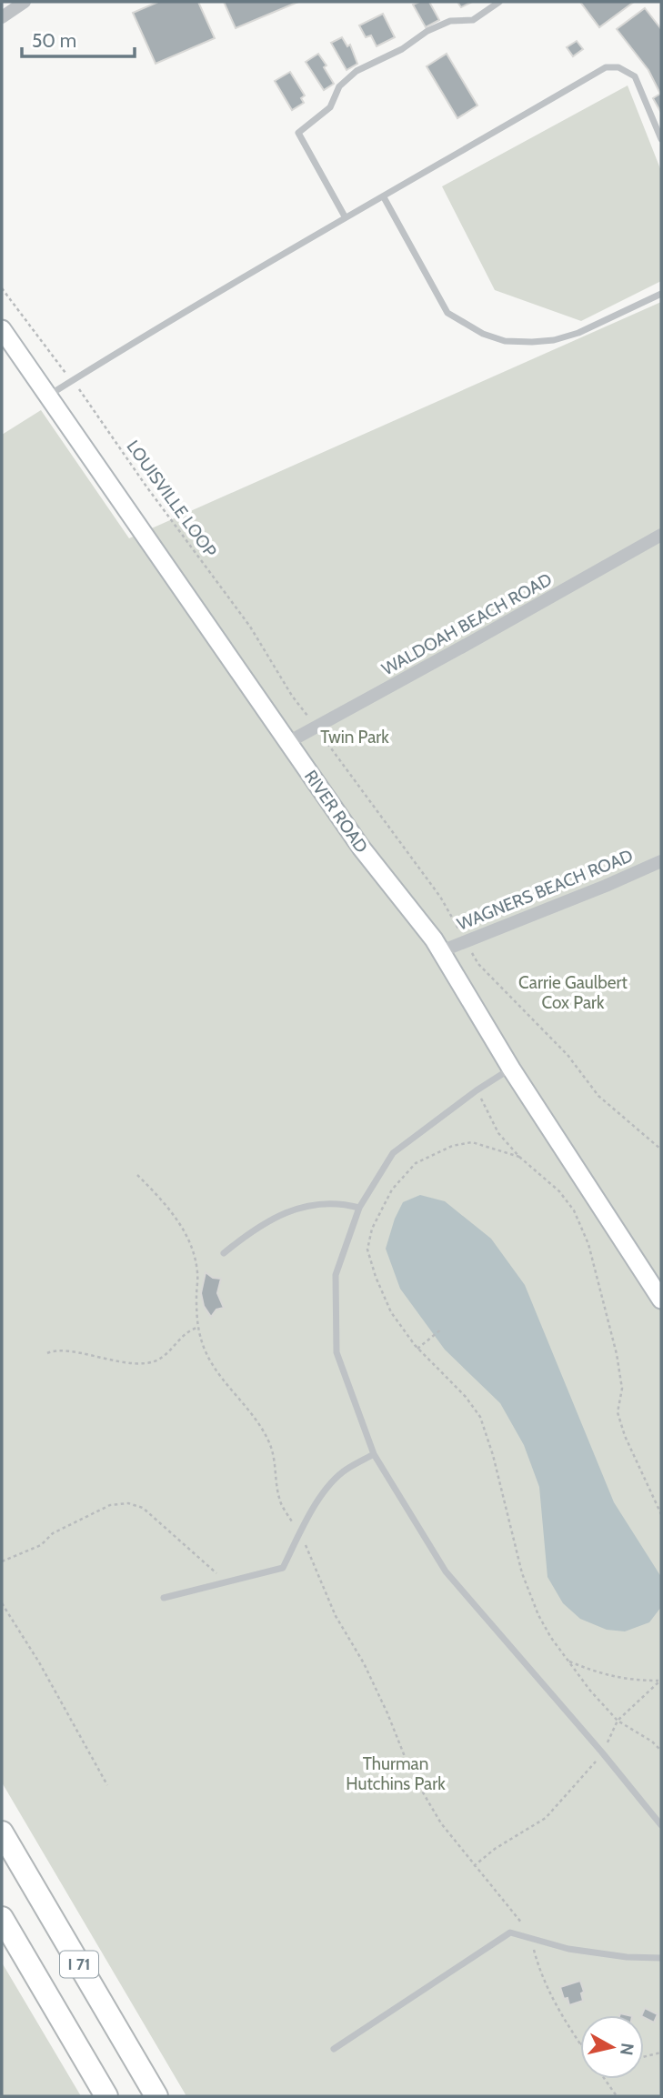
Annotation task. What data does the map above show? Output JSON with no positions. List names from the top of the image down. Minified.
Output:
{"streets":{"highway":["I 71"],"street":["WALDOAH BEACH ROAD","RIVER ROAD","WAGNERS BEACH ROAD"],"path":["LOUISVILLE LOOP"]},"crossings":[["LOUISVILLE LOOP","WALDOAH BEACH ROAD"],["WALDOAH BEACH ROAD","RIVER ROAD"],["RIVER ROAD","WAGNERS BEACH ROAD"]],"parks":["Twin Park","Carrie Gaulbert Cox Park","Thurman Hutchins Park"],"scale_bar":"50 m","north":"right"}
